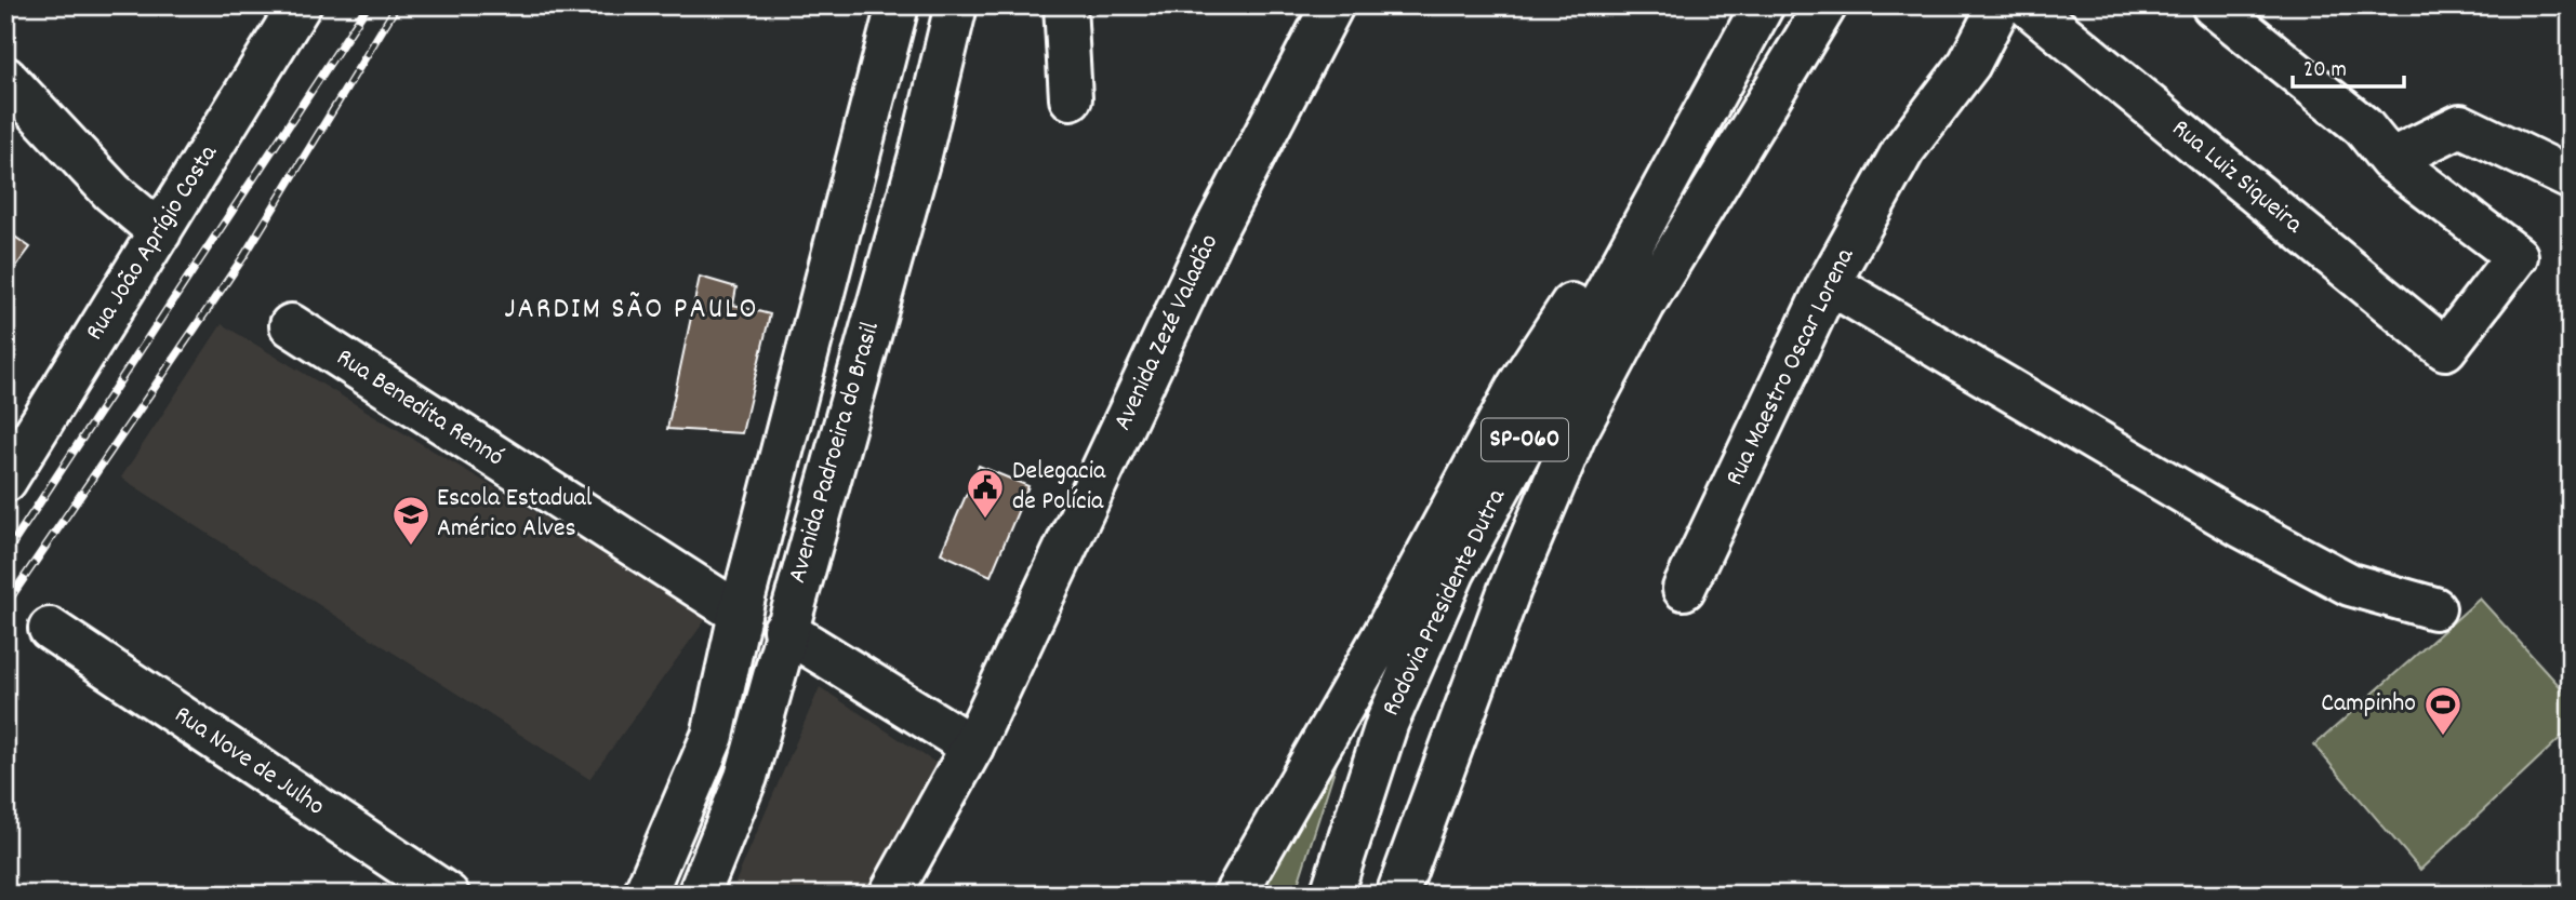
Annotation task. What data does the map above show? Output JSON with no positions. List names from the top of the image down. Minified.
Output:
{"streets":{"main road":["Rua Luiz Siqueira","Rua João Aprígio Costa","Avenida Zezé Valadão","Rua Maestro Oscar Lorena","Rua Benedita Rennó","SP-060","Avenida Padroeira do Brasil","Rodovia Presidente Dutra","Rua Nove de Julho"]},"crossings":[["Rua Benedita Rennó","Avenida Padroeira do Brasil"]],"districts":["JARDIM SÃO PAULO"],"places":{"public building":["Delegacia de Polícia"],"school or university":["Escola Estadual Américo Alves"],"sports":["Campinho"]},"scale_bar":"20 m"}
